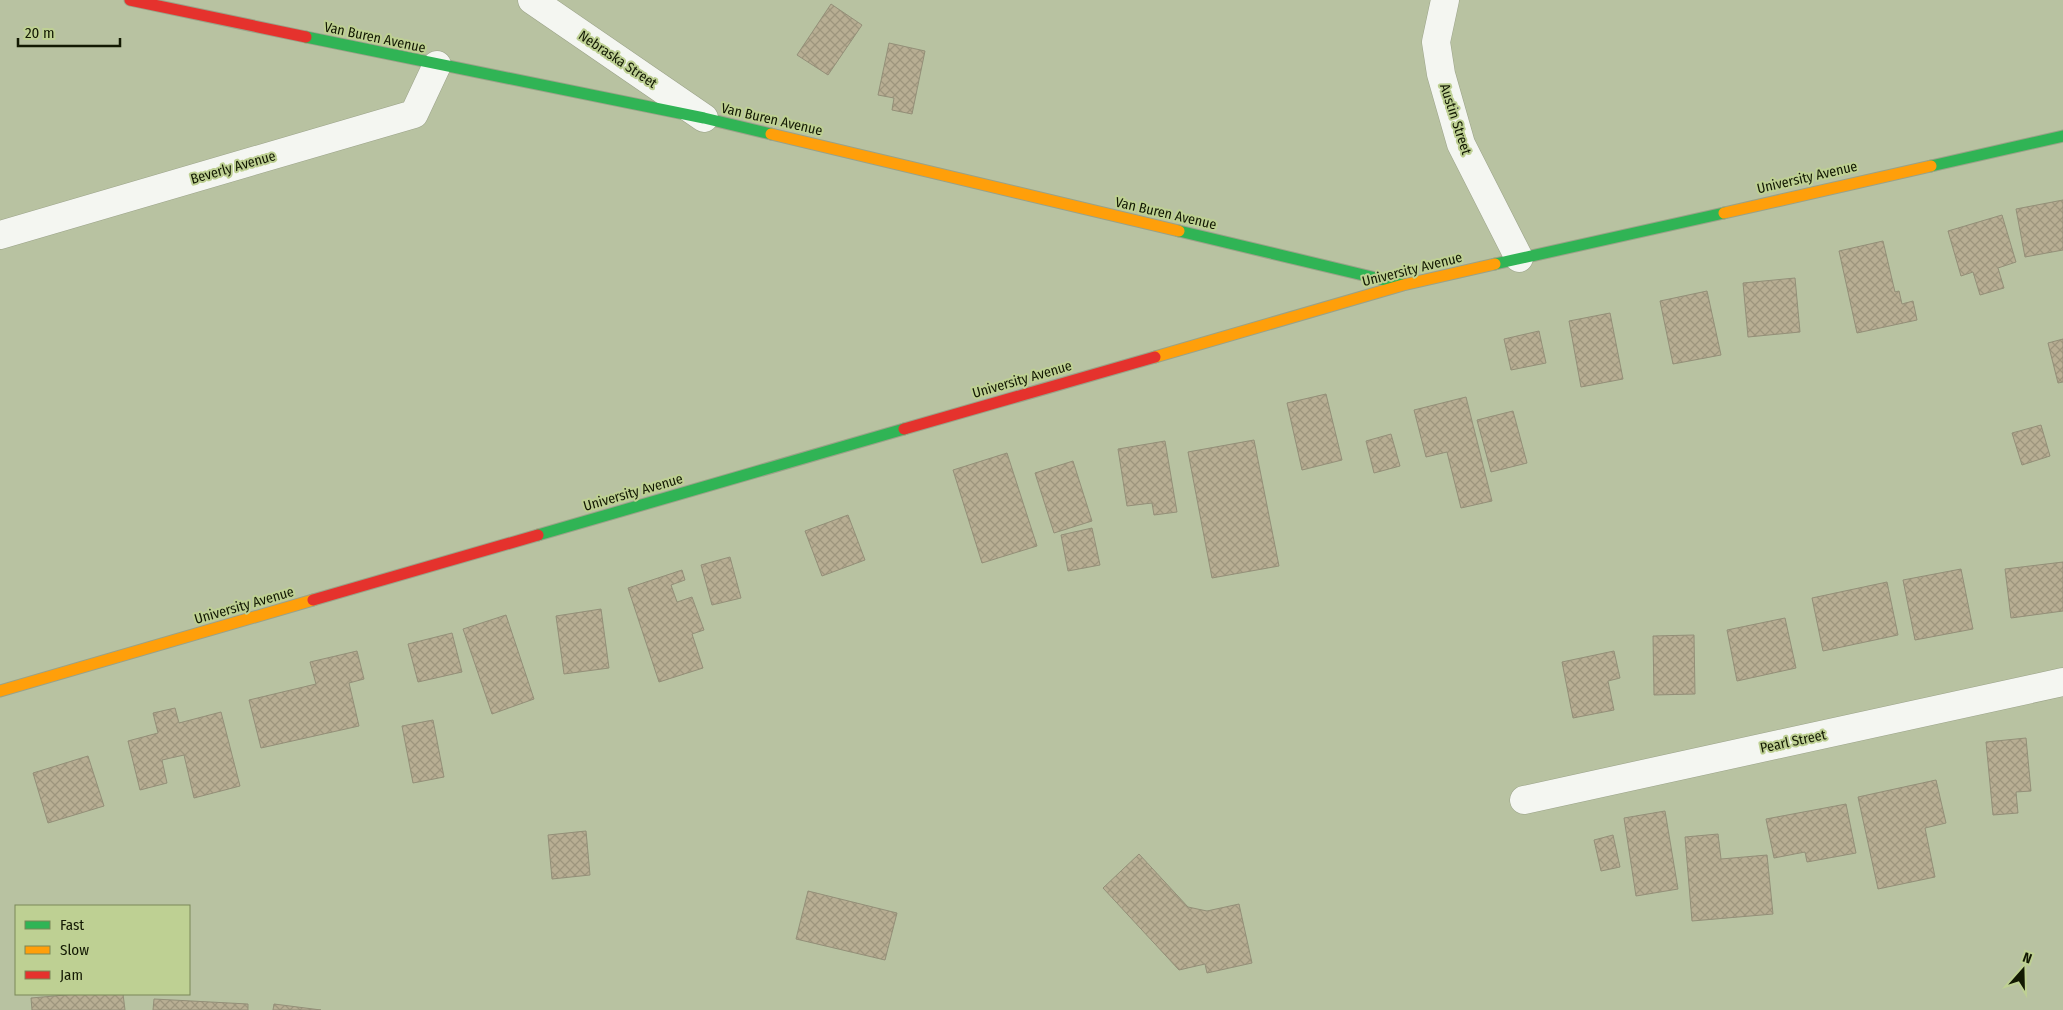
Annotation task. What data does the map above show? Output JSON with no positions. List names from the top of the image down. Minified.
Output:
{"streets":{"main road":["Van Buren Avenue","University Avenue"],"street":["Nebraska Street","Austin Street","Beverly Avenue","Pearl Street"]},"crossings":[["Van Buren Avenue","Nebraska Street"],["Van Buren Avenue","Beverly Avenue"],["Van Buren Avenue","University Avenue"],["Austin Street","University Avenue"]],"legend":["Fast","Slow","Jam"],"scale_bar":"20 m","north":"top"}
